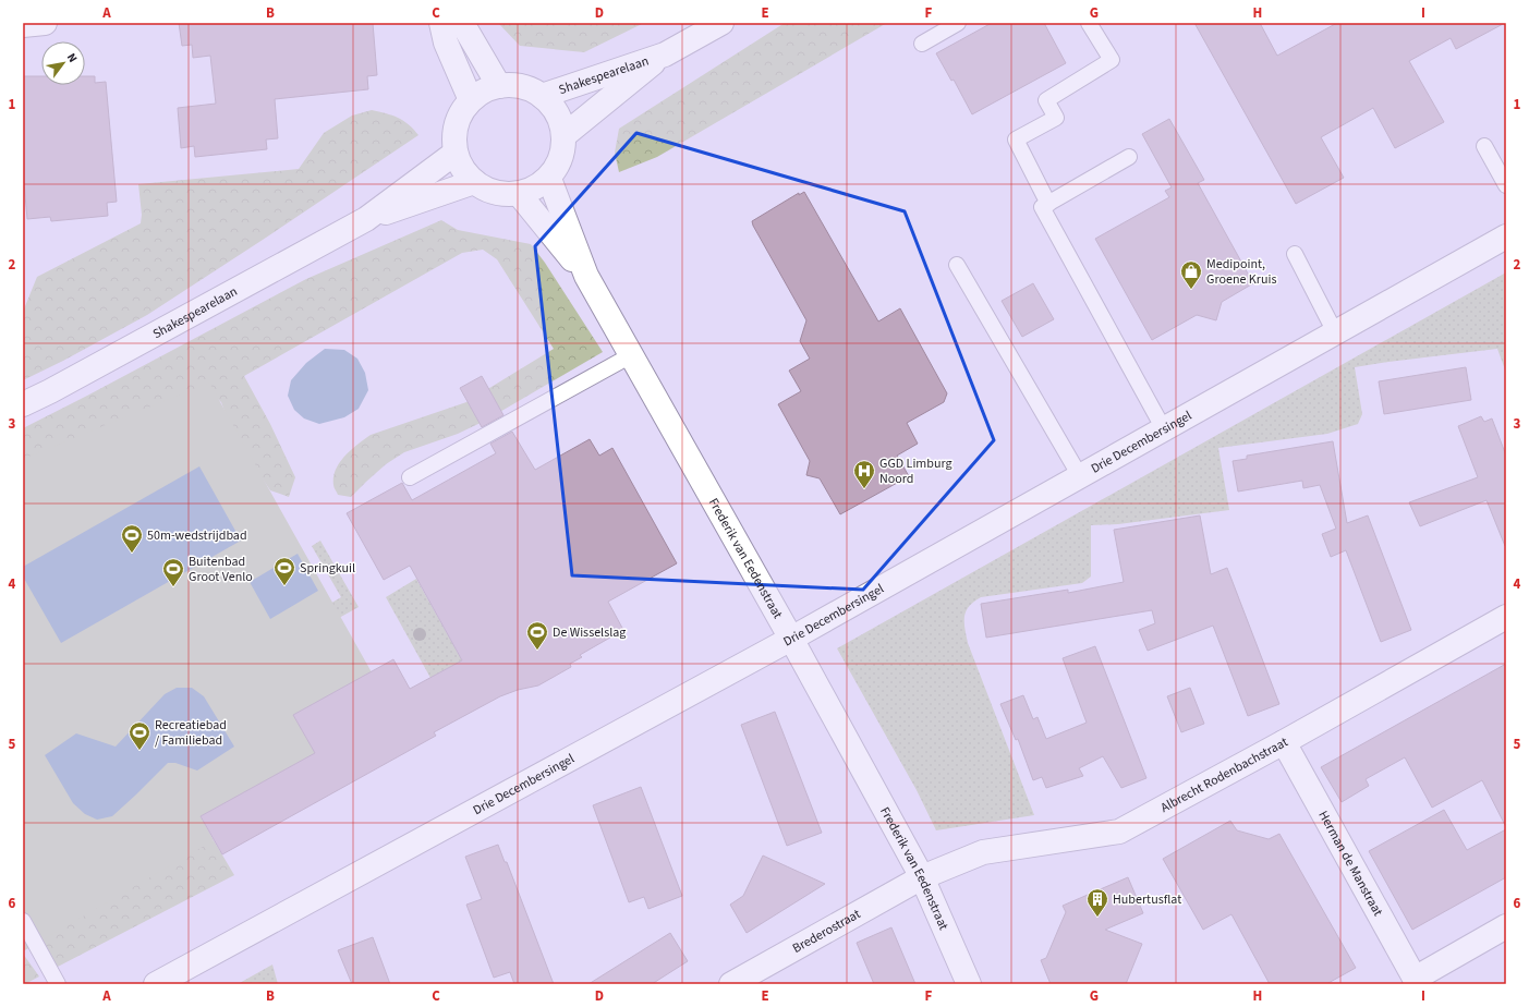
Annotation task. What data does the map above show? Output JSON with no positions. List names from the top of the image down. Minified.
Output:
{"streets":{"street":["Shakespearelaan","Drie Decembersingel","Frederik van Eedenstraat","Albrecht Rodenbachstraat","Herman de Manstraat","Brederostraat"]},"crossings":[["Shakespearelaan","Frederik van Eedenstraat"],["Drie Decembersingel","Frederik van Eedenstraat"],["Frederik van Eedenstraat","Albrecht Rodenbachstraat"],["Frederik van Eedenstraat","Brederostraat"],["Albrecht Rodenbachstraat","Herman de Manstraat"],["Albrecht Rodenbachstraat","Brederostraat"]],"places":{"shop":["Medipoint, Groene Kruis"],"hospital":["GGD Limburg Noord"],"sports":["50m-wedstrijdbad","Springkuil","Buitenbad Groot Venlo","De Wisselslag","Recreatiebad / Familiebad"],"building":["Hubertusflat"]},"north":"top right","grid":{"columns":["A","B","C","D","E","F","G","H","I"],"rows":["1","2","3","4","5","6"]}}
